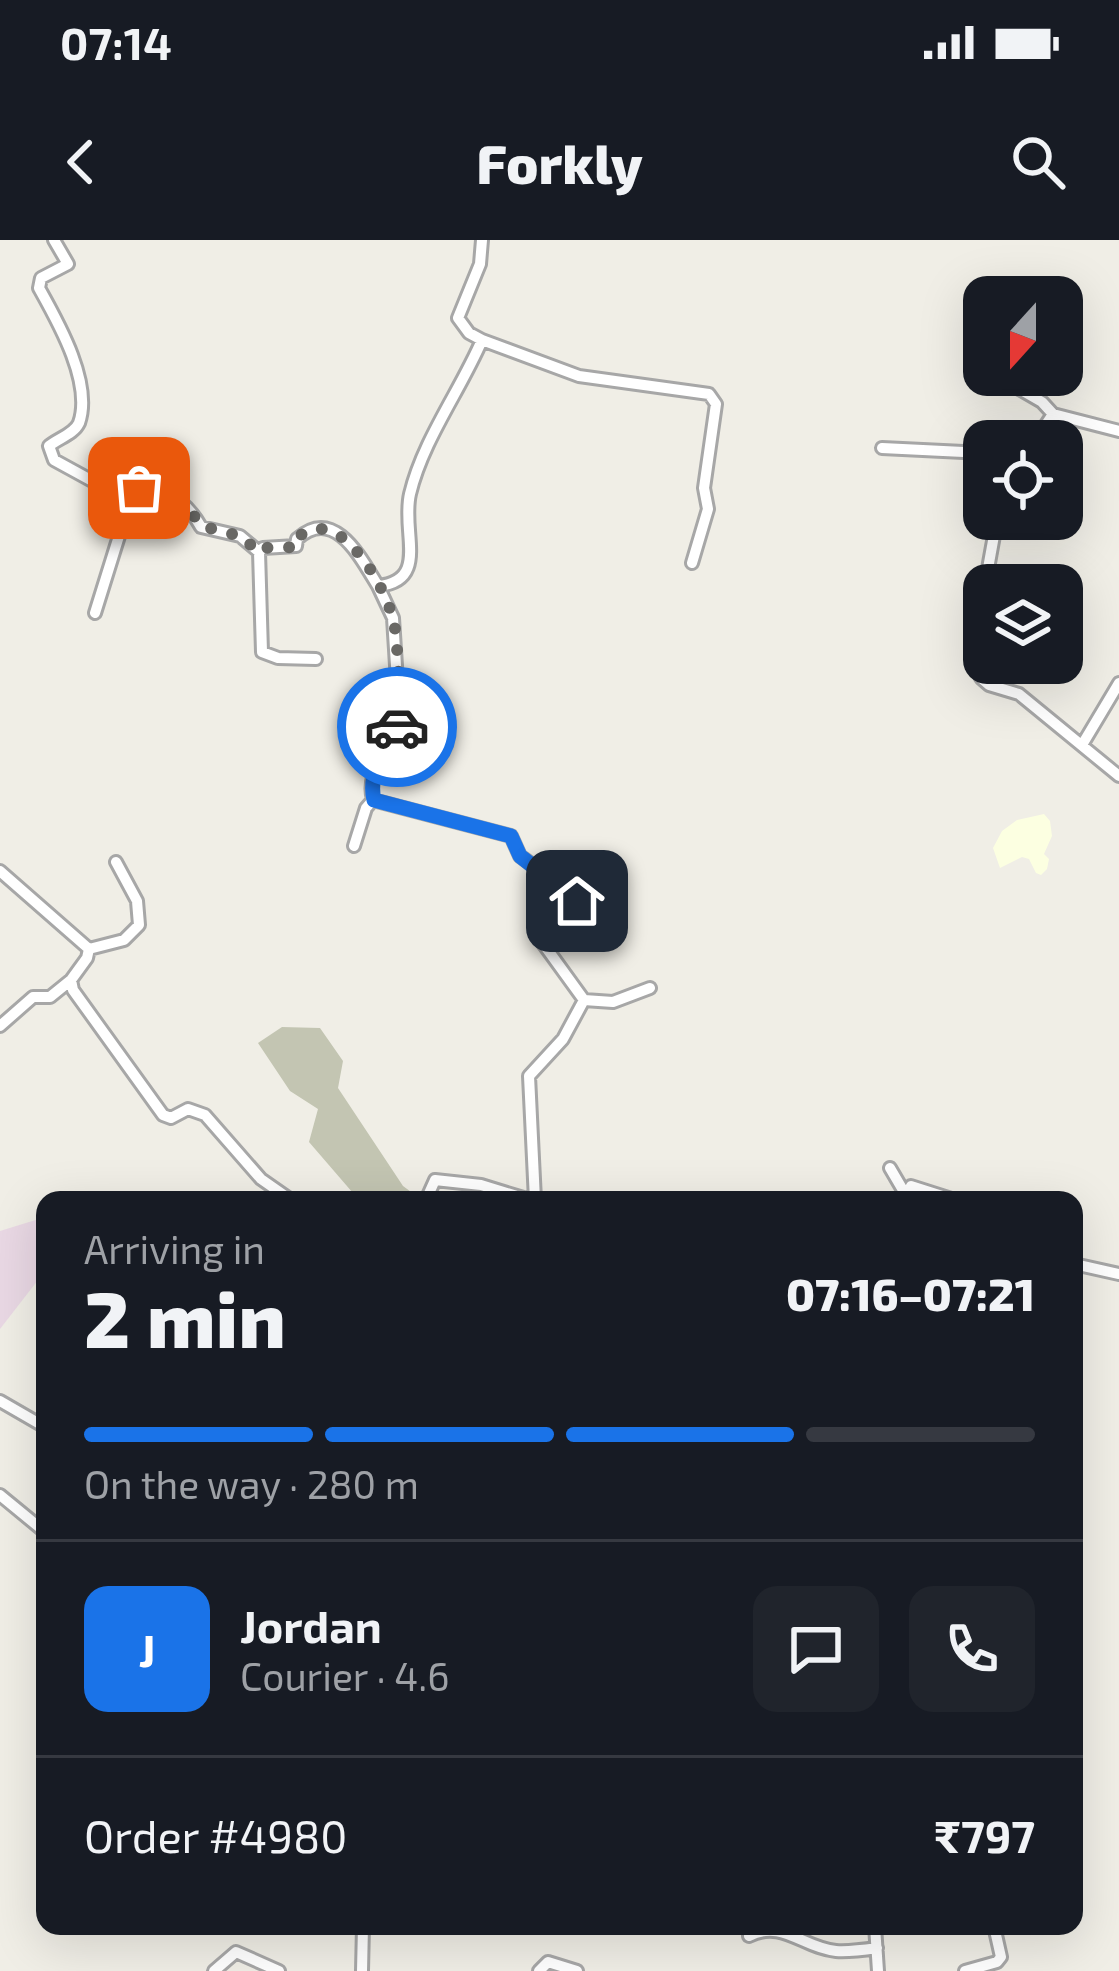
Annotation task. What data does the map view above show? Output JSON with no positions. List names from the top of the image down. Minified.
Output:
{"north":"bottom","page":{"status":"07:14","header":"Forkly","heading":["2 min","Arriving in","07:16–07:21"],"panel":["Jordan","Courier · 4.6","Order #4980","₹797"],"bar":"On the way · 280 m","round":"J"}}
